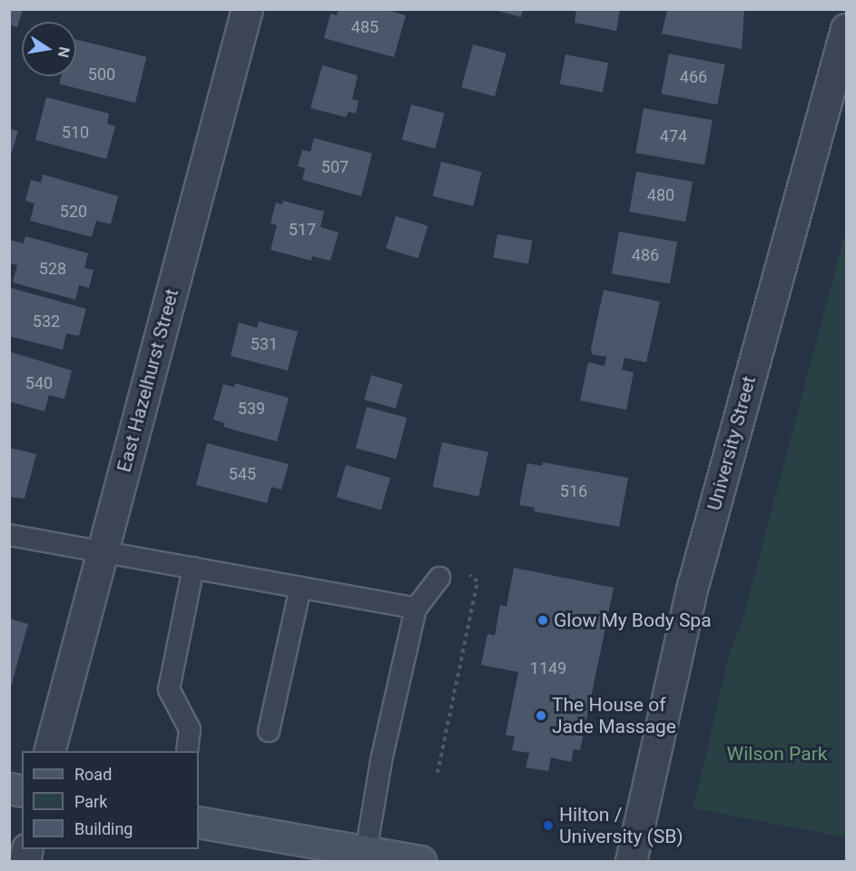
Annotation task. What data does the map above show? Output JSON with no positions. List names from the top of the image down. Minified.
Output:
{"streets":{"street":["East Hazelhurst Street","University Street"]},"parks":["Wilson Park"],"places":["Glow My Body Spa","The House of Jade Massage","Hilton / University (SB)"],"house_numbers":["485","500","466","510","474","507","480","520","517","486","528","532","531","540","539","545","516","1149"],"legend":["Road","Park","Building"],"north":"right"}
